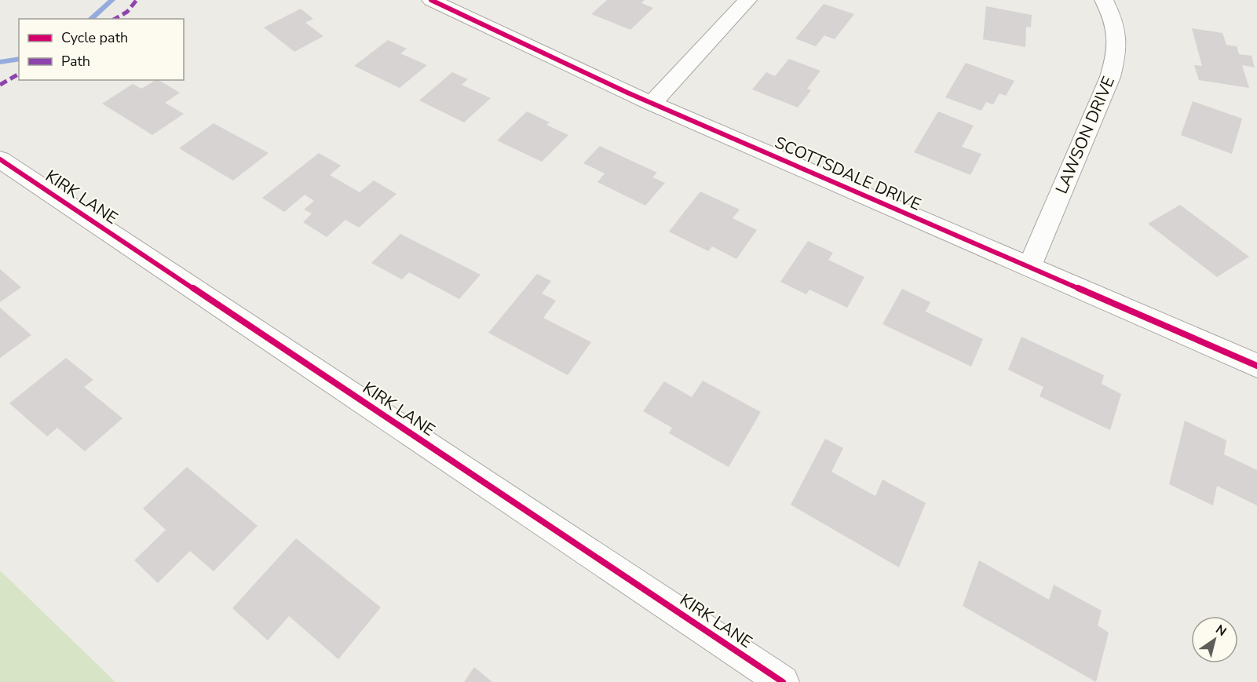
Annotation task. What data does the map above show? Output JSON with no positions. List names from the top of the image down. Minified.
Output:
{"streets":{"street":["LAWSON DRIVE","SCOTTSDALE DRIVE","KIRK LANE"]},"crossings":[["LAWSON DRIVE","SCOTTSDALE DRIVE"]],"legend":["Cycle path","Path"],"north":"top right"}
